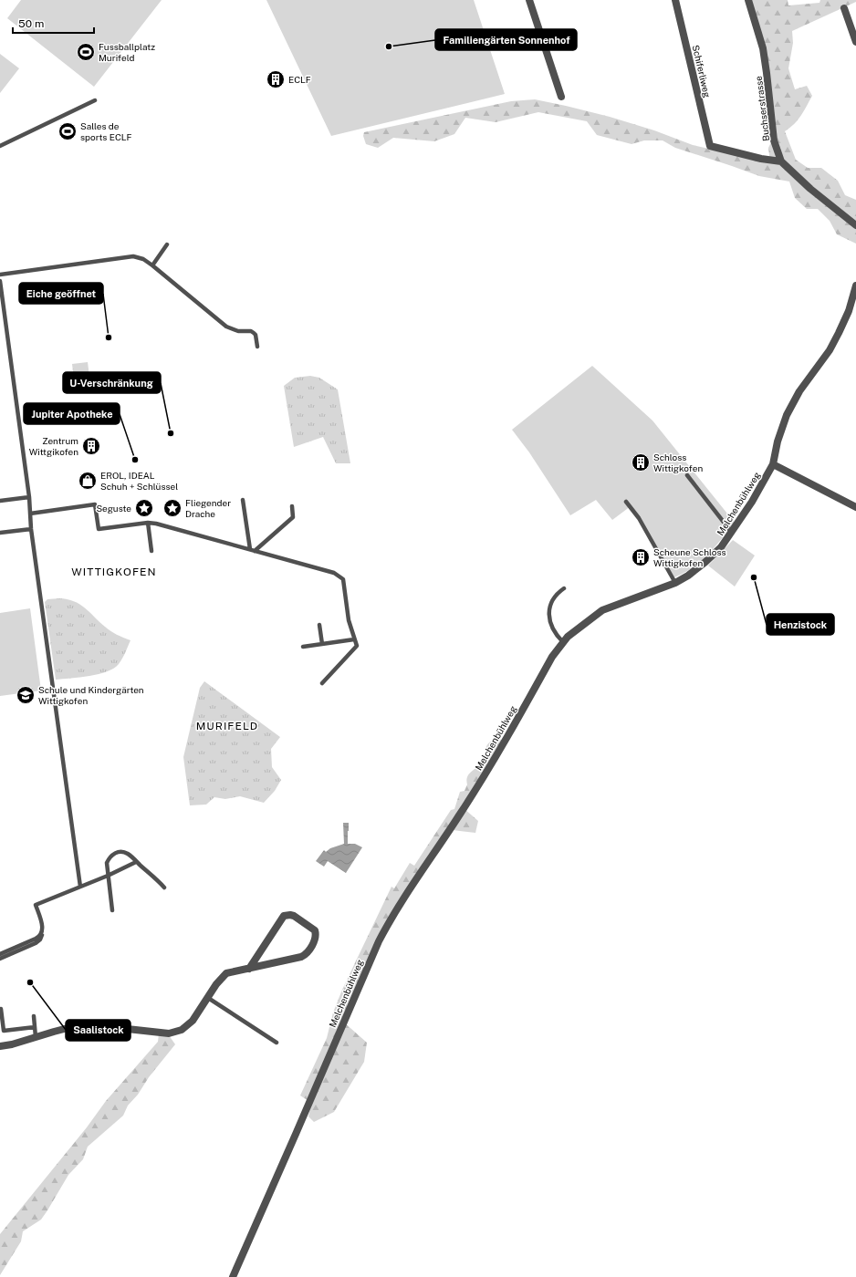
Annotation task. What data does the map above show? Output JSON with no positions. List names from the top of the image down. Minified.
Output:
{"streets":{"street":["Schiferliweg","Buchserstrasse","Melchenbühlweg"]},"crossings":[["Schiferliweg","Buchserstrasse"]],"districts":["WITTIGKOFEN","MURIFELD"],"places":{"other":["Familiengärten Sonnenhof","Eiche geöffnet","U-Verschränkung","Jupiter Apotheke","Henzistock","Saalistock"],"sports":["Fussballplatz Murifeld","Salles de sports ECLF"],"building":["ECLF","Zentrum Wittgikofen","Schloss Wittigkofen","Scheune Schloss Wittigkofen"],"shop":["EROL, IDEAL Schuh + Schlüssel"],"place":["Seguste","Fliegender Drache"],"school or university":["Schule und Kindergärten Wittigkofen"]},"scale_bar":"50 m"}
